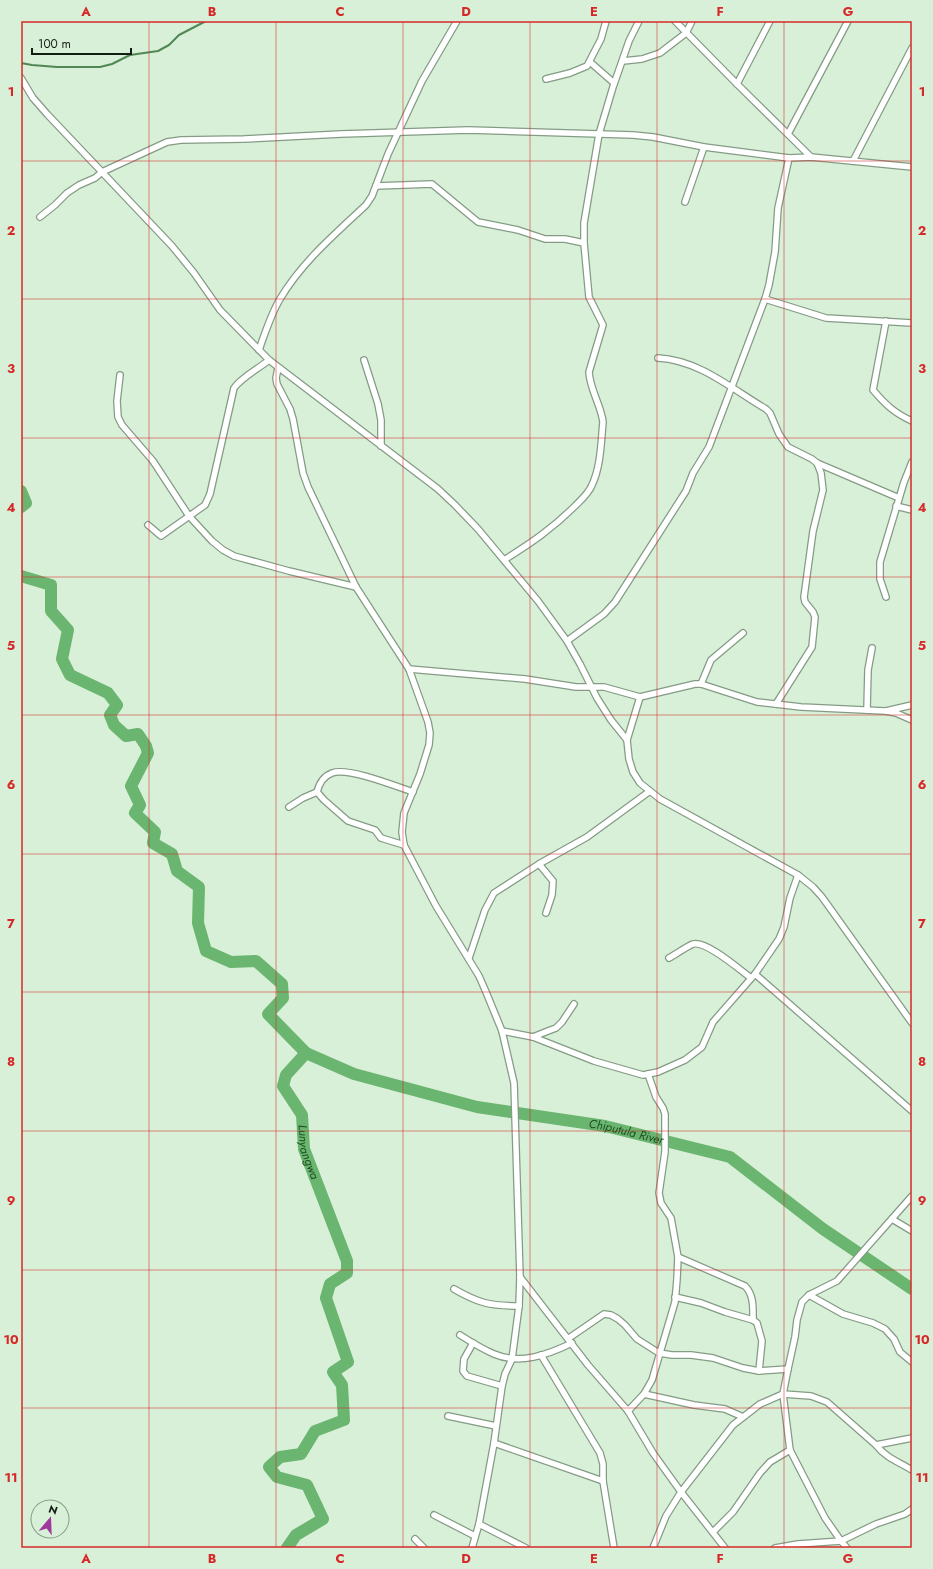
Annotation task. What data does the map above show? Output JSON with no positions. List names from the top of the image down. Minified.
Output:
{"water":["Chiputula River","Lunyangwa"],"scale_bar":"100 m","north":"top","grid":{"columns":["A","B","C","D","E","F","G"],"rows":["1","2","3","4","5","6","7","8","9","10","11"]}}
